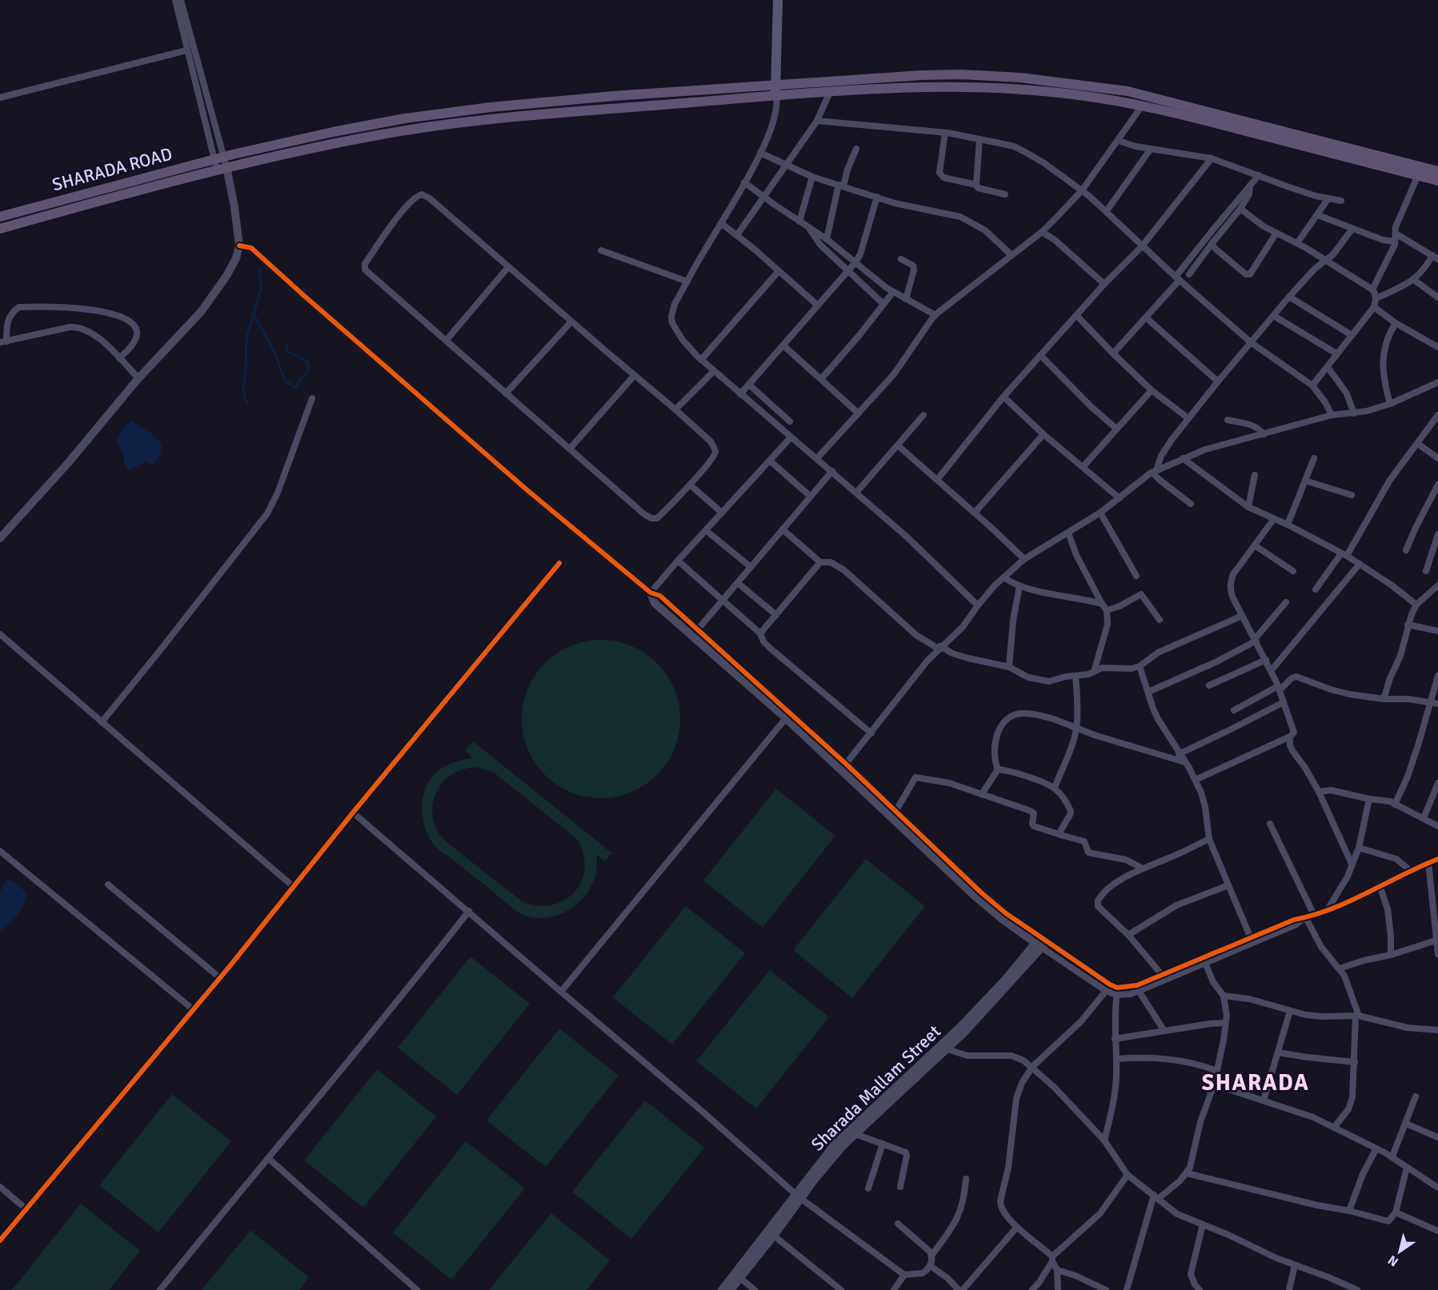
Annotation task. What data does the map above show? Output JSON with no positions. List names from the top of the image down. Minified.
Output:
{"streets":{"main road":["SHARADA ROAD"],"street":["Sharada Mallam Street"]},"districts":["SHARADA"],"north":"bottom left"}
